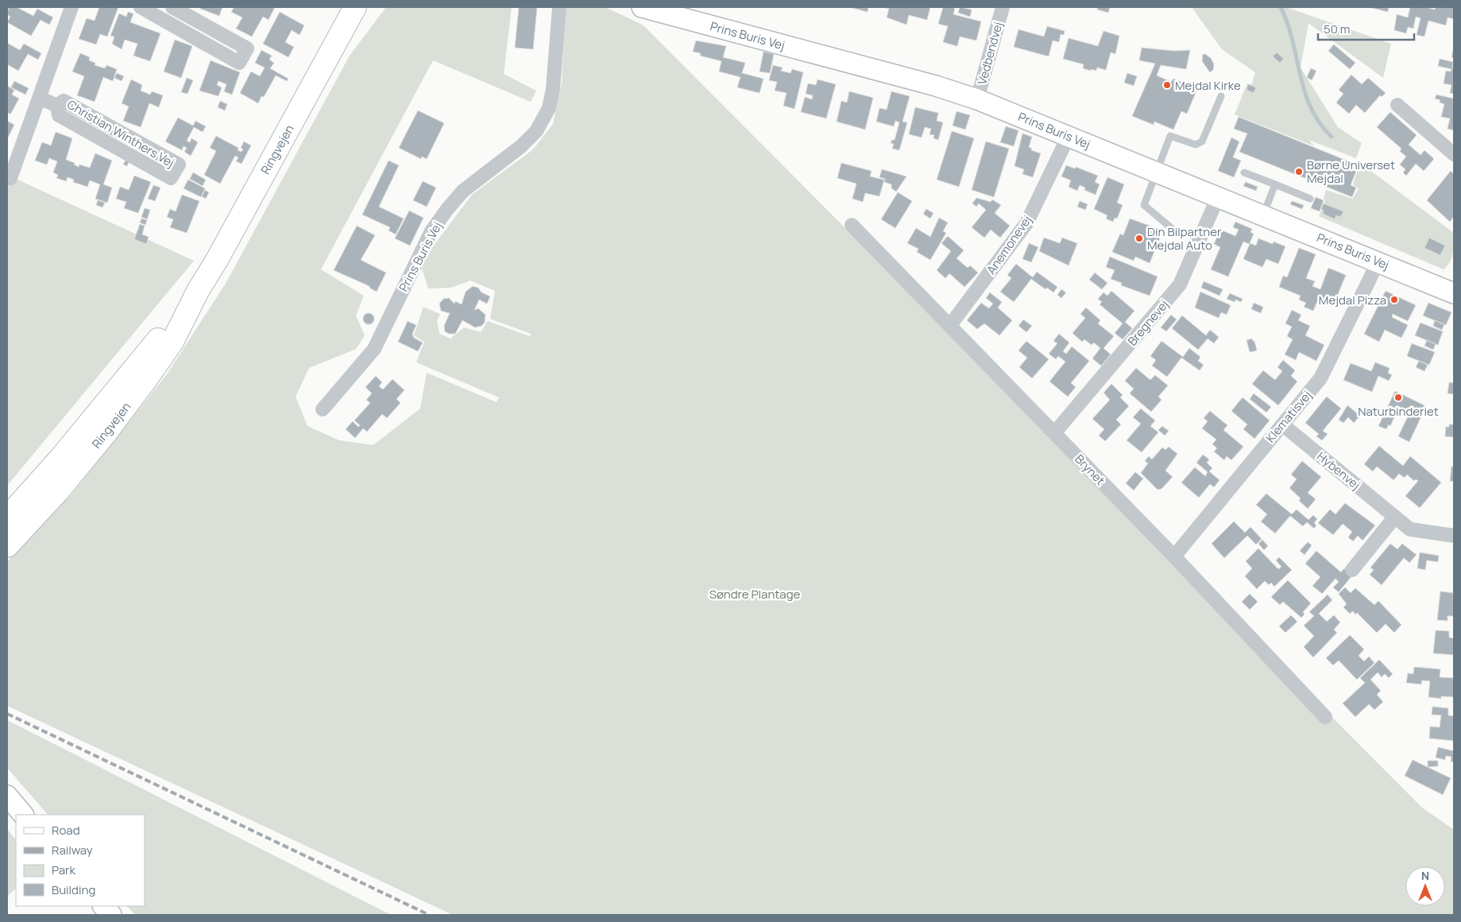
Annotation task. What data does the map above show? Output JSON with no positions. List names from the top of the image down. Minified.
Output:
{"streets":{"main road":["Ringvejen"],"street":["Prins Buris Vej","Vedbendvej","Christian Winthers Vej","Anemonevej","Bregnevej","Klematisvej","Brynet","Hybenvej"]},"crossings":[["Prins Buris Vej","Vedbendvej"],["Prins Buris Vej","Anemonevej"],["Prins Buris Vej","Bregnevej"],["Prins Buris Vej","Klematisvej"],["Anemonevej","Brynet"],["Bregnevej","Brynet"],["Klematisvej","Brynet"],["Klematisvej","Hybenvej"]],"parks":["Søndre Plantage"],"places":["Mejdal Kirke","Børne Universet Mejdal","Din Bilpartner Mejdal Auto","Mejdal Pizza","Naturbinderiet"],"legend":["Road","Railway","Park","Building"],"scale_bar":"50 m","north":"top"}
